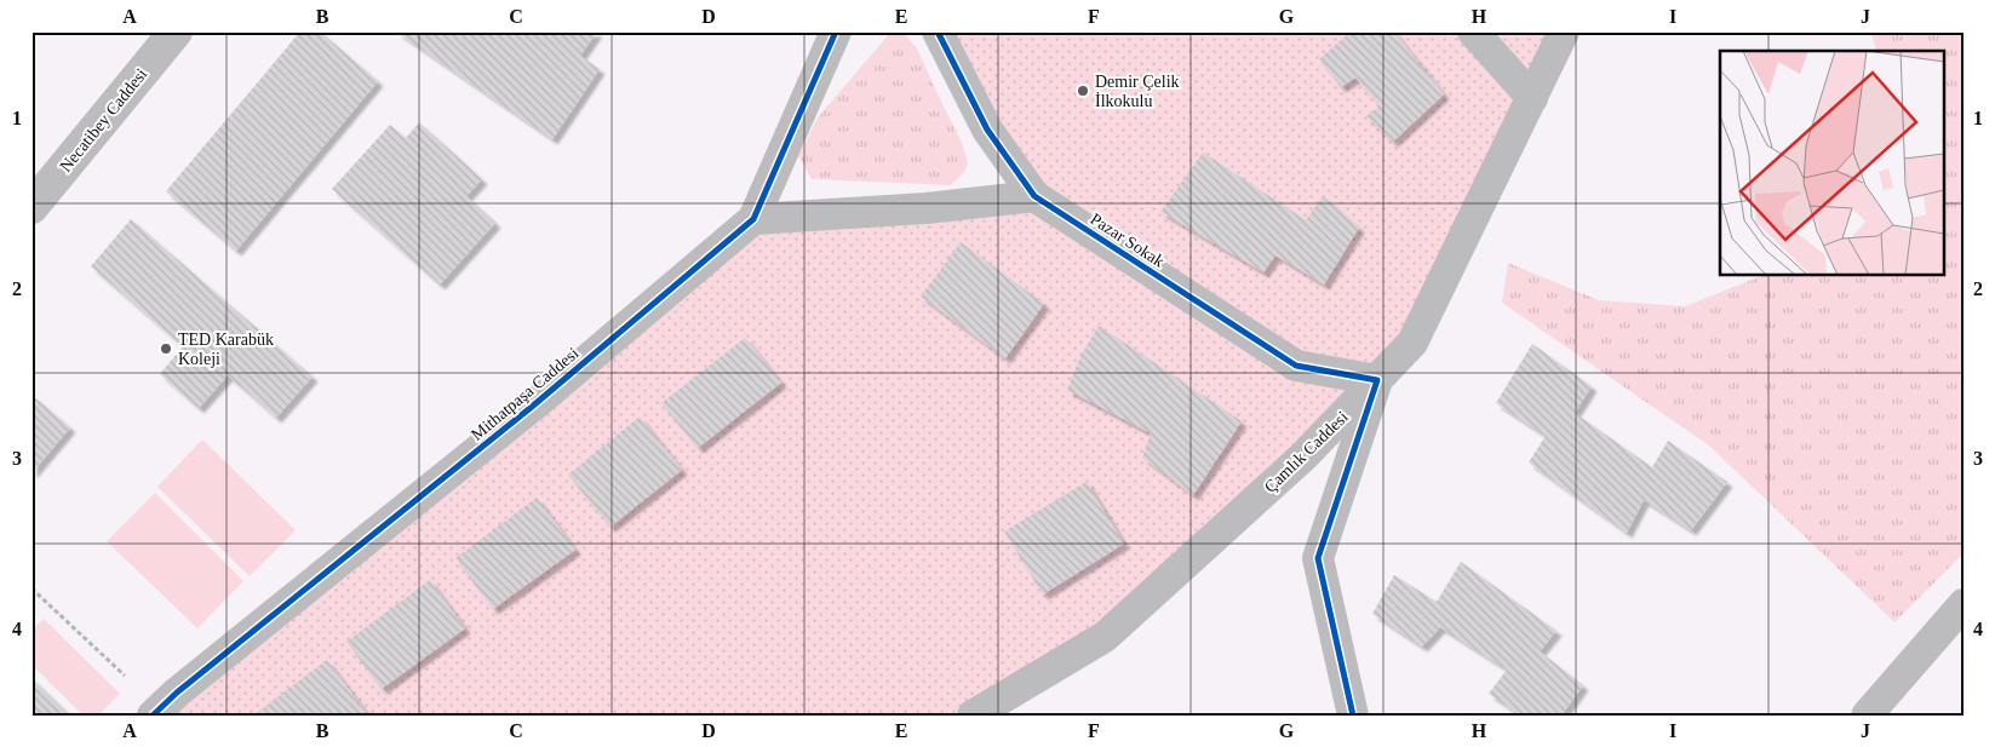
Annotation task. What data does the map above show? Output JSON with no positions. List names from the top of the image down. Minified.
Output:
{"streets":{"street":["Necatibey Caddesi","Pazar Sokak","Mithatpaşa Caddesi","Çamlık Caddesi"]},"crossings":[["Pazar Sokak","Çamlık Caddesi"]],"places":["Demir Çelik İlkokulu","TED Karabük Koleji"],"grid":{"columns":["A","B","C","D","E","F","G","H","I","J"],"rows":["1","2","3","4"]}}
